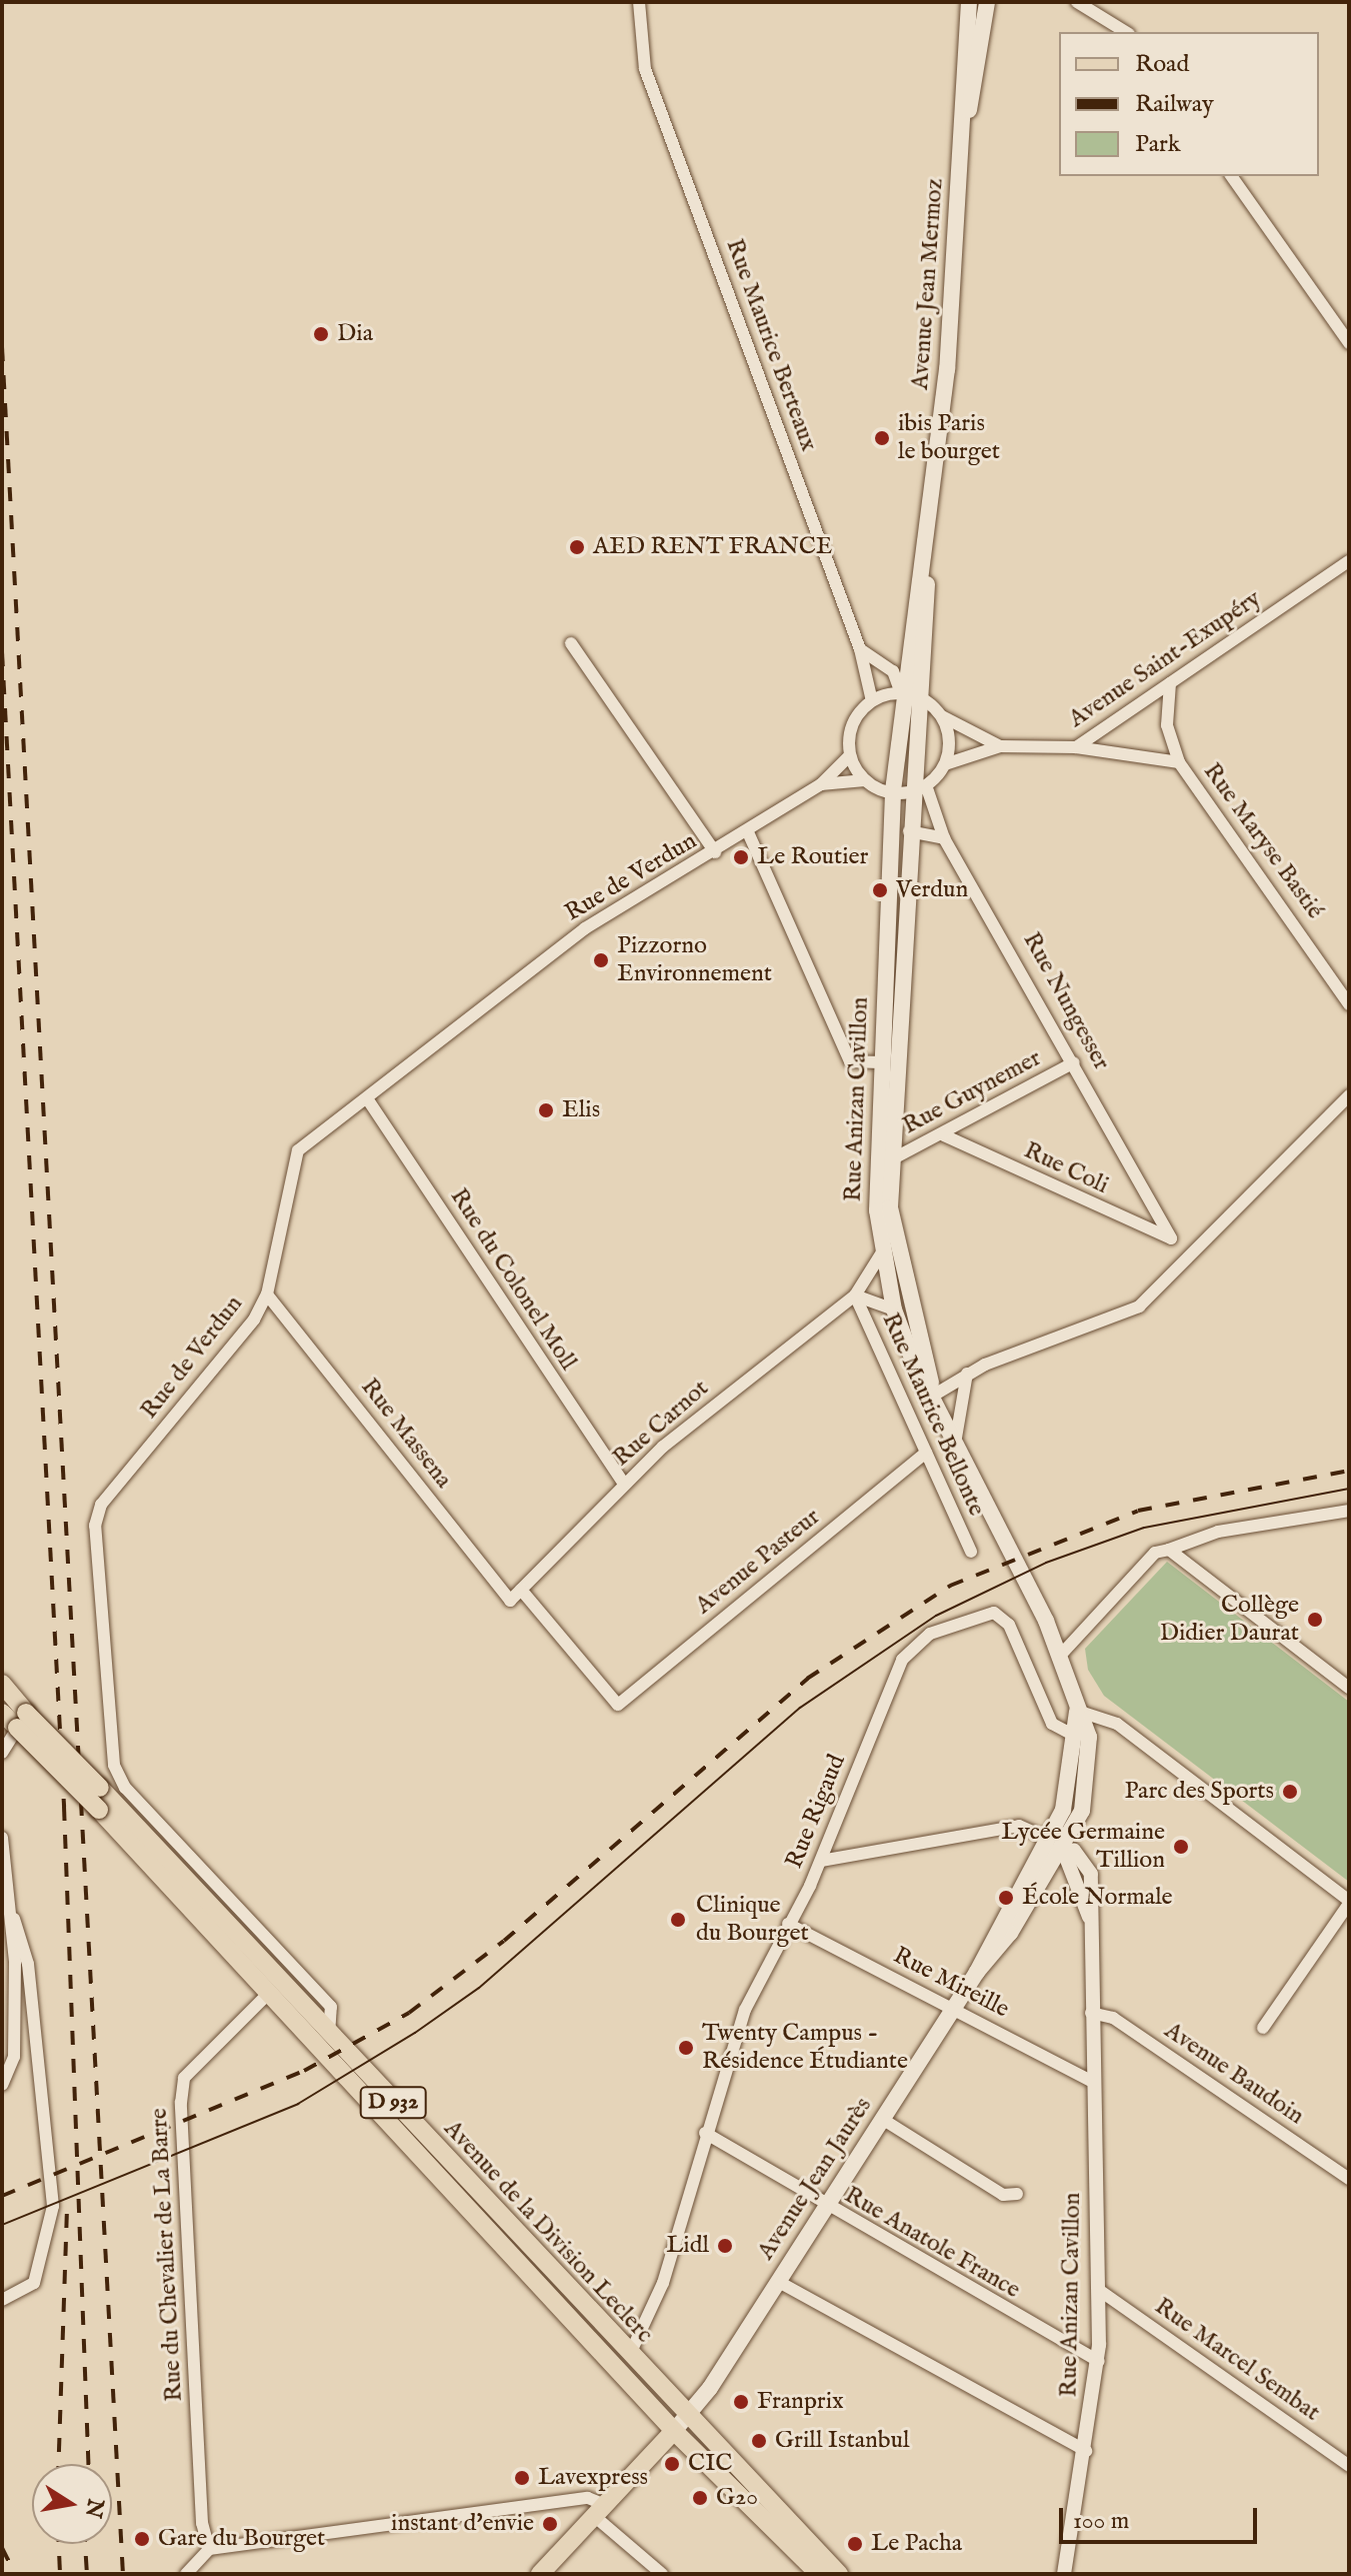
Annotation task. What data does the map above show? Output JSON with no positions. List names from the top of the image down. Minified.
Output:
{"streets":{"main road":["Avenue Jean Mermoz","Rue Anizan Cavillon","D 932","Avenue Jean Jaurès","Avenue de la Division Leclerc"],"street":["Rue Maurice Berteaux","Avenue Saint-Exupéry","Rue Maryse Bastié","Rue de Verdun","Rue Nungesser","Rue Guynemer","Rue Coli","Rue du Colonel Moll","Rue Maurice Bellonte","Rue Carnot","Rue Massena","Avenue Pasteur","Rue Rigaud","Rue Mireille","Avenue Baudoin","Rue Anatole France","Rue du Chevalier de La Barre","Rue Marcel Sembat"]},"crossings":[["Avenue Jean Mermoz","Rue Nungesser"],["Avenue Jean Mermoz","Rue Anizan Cavillon"],["Avenue Saint-Exupéry","Rue Maryse Bastié"],["Rue de Verdun","Rue du Colonel Moll"],["Rue de Verdun","Rue Massena"],["Rue de Verdun","Avenue de la Division Leclerc"],["Rue Nungesser","Rue Guynemer"],["Rue Nungesser","Rue Anizan Cavillon"],["Rue Nungesser","Rue Coli"],["Rue Guynemer","Rue Anizan Cavillon"],["Rue Guynemer","Rue Coli"],["Rue Anizan Cavillon","Rue Carnot"],["Rue Anizan Cavillon","Rue Rigaud"],["Rue Anizan Cavillon","Rue Mireille"],["Rue Anizan Cavillon","Avenue Baudoin"],["Rue Anizan Cavillon","Avenue Jean Jaurès"],["Rue Anizan Cavillon","Rue Anatole France"],["Rue Anizan Cavillon","Rue Marcel Sembat"],["Rue du Colonel Moll","Rue Carnot"],["Rue Maurice Bellonte","Rue Carnot"],["Rue Maurice Bellonte","Avenue Pasteur"],["Rue Carnot","Rue Massena"],["Rue Carnot","Avenue Pasteur"],["Rue Rigaud","Rue Mireille"],["Rue Rigaud","Avenue de la Division Leclerc"],["Rue Rigaud","Rue Anatole France"],["Rue Mireille","Avenue Jean Jaurès"],["D 932","Avenue de la Division Leclerc"],["Avenue Jean Jaurès","Avenue de la Division Leclerc"],["Avenue Jean Jaurès","Rue Anatole France"],["Avenue de la Division Leclerc","Rue du Chevalier de La Barre"]],"places":["Dia","ibis Paris le bourget","AED RENT FRANCE","Le Routier","Verdun","Pizzorno Environnement","Elis","Collège Didier Daurat","Parc des Sports","Lycée Germaine Tillion","École Normale","Clinique du Bourget","Twenty Campus - Résidence Étudiante","Lidl","Franprix","Grill Istanbul","CIC","Lavexpress","G20","instant d'envie","Gare du Bourget","Le Pacha"],"legend":["Road","Railway","Park"],"scale_bar":"100 m","north":"right"}
